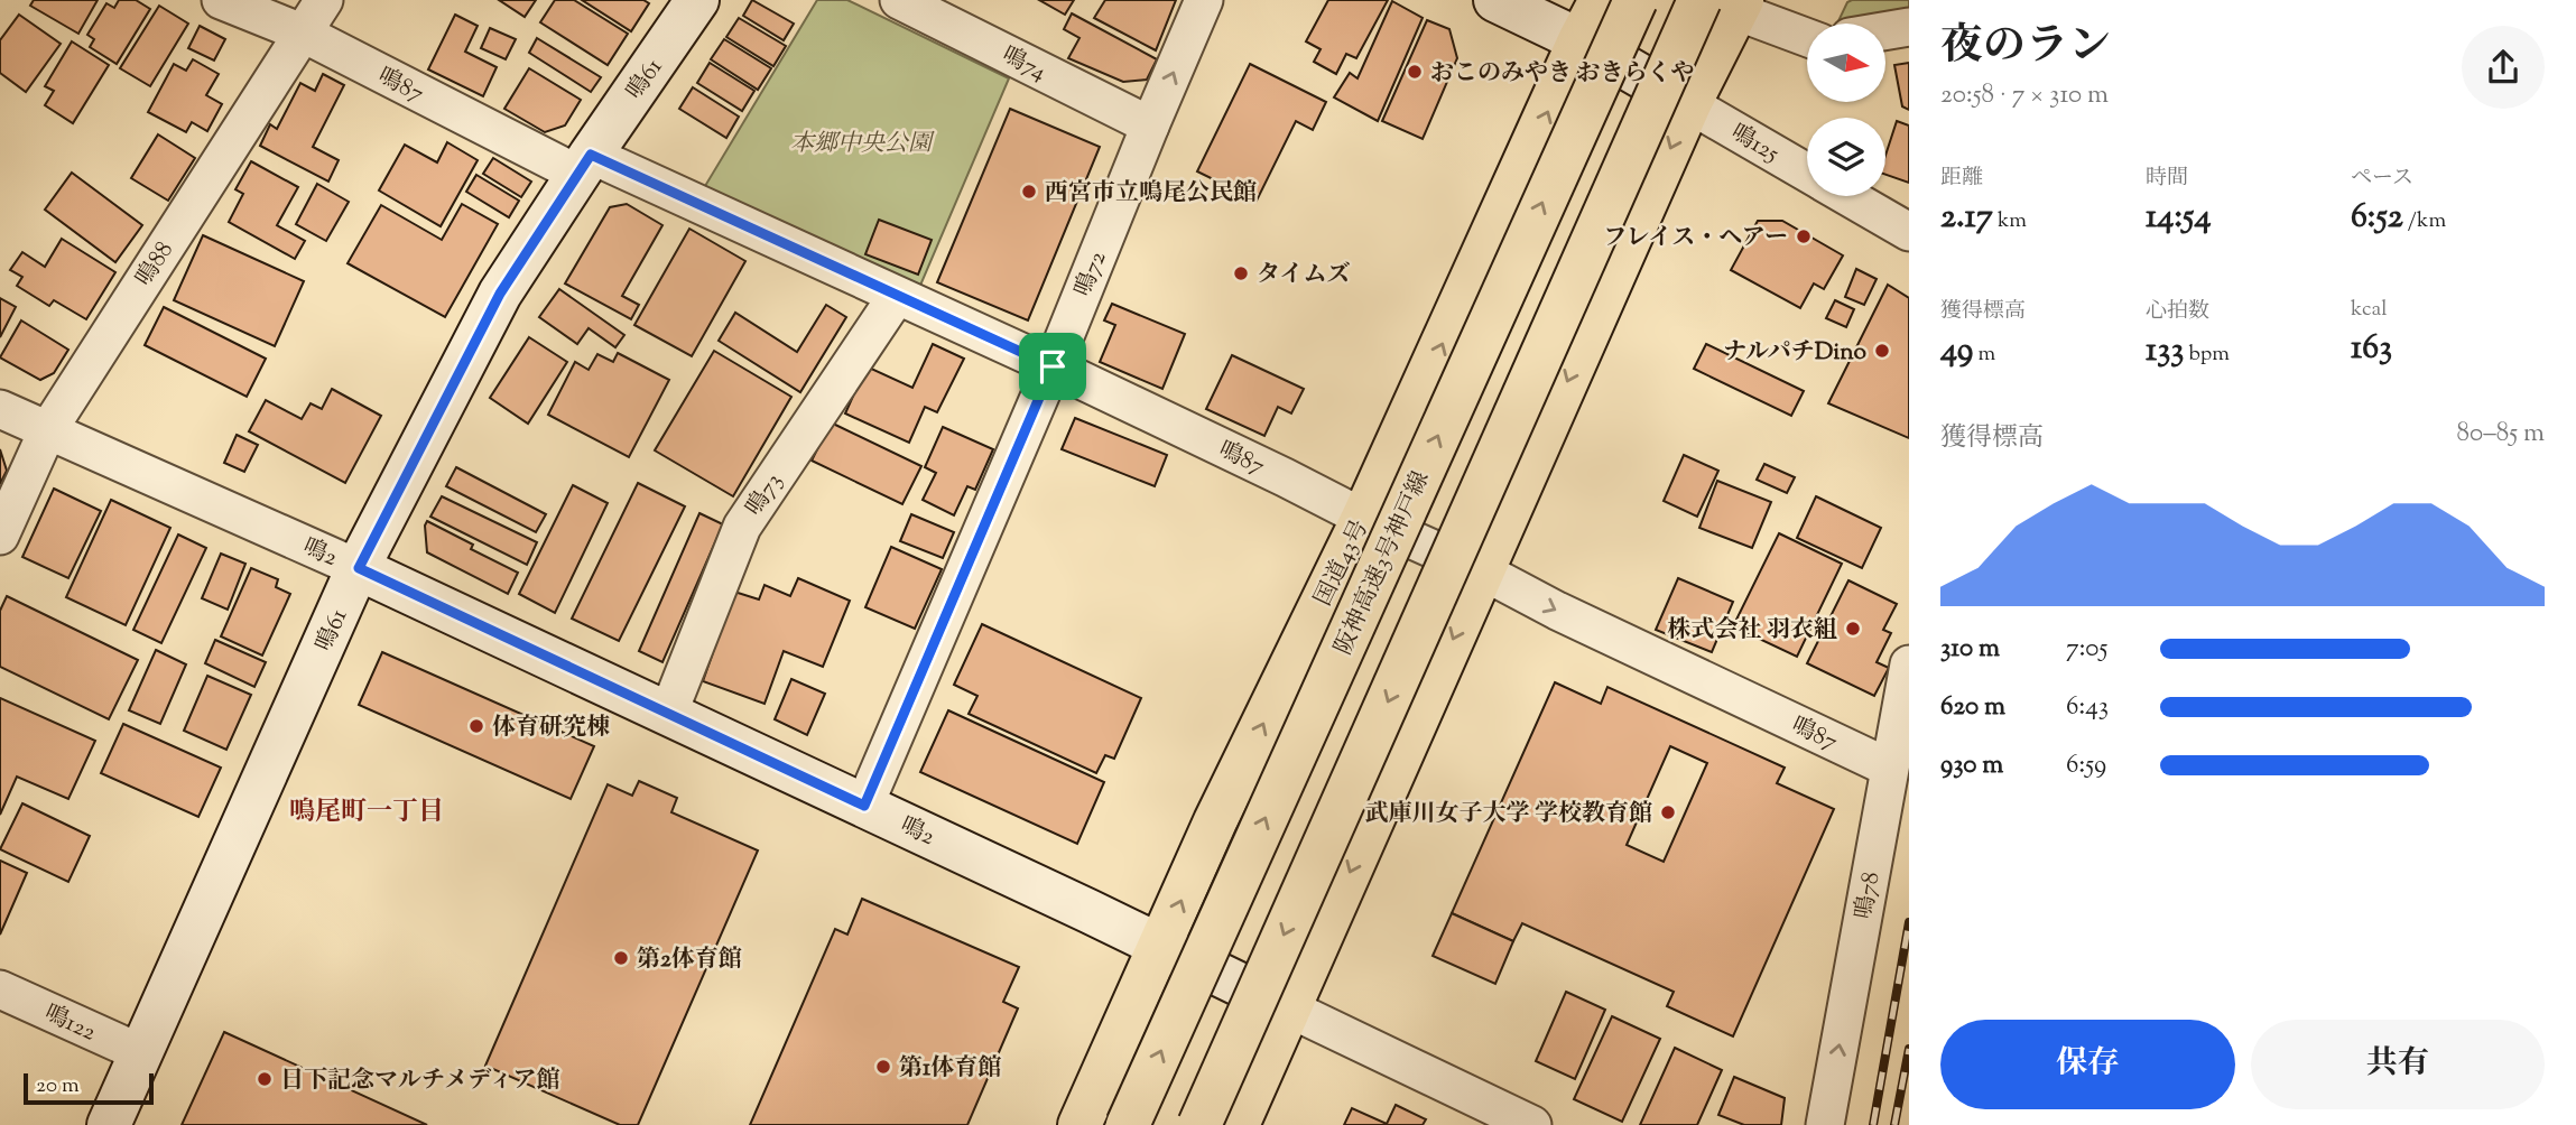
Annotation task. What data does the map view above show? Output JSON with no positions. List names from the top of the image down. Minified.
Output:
{"streets":{"highway":["国道43号","阪神高速3号神戸線"],"street":["鳴74","鳴61","鳴87","鳴125","鳴88","鳴72","鳴73","鳴2","鳴78","鳴122"]},"crossings":[["鳴74","鳴72"],["鳴61","鳴87"],["鳴61","鳴2"],["鳴61","鳴122"],["鳴87","鳴88"],["鳴87","鳴72"],["鳴87","鳴73"],["鳴87","国道43号"],["鳴87","鳴78"],["鳴88","鳴2"],["鳴72","鳴2"],["鳴73","鳴2"],["鳴2","国道43号"]],"one_way":["鳴78"],"districts":["鳴尾町一丁目"],"parks":["本郷中央公園"],"places":["おこのみやき おきらくや","西宮市立鳴尾公民館","フレイス・ヘアー","タイムズ","ナルパチDino","株式会社 羽衣組","体育研究棟","武庫川女子大学 学校教育館","第2体育館","第1体育館","日下記念マルチメディア館"],"scale_bar":"20 m","north":"right","page":{"heading":["夜のラン","20:58 · 7 × 310 m"],"stats":[["距離","2.17 km"],["時間","14:54"],["ペース","6:52 /km"],["獲得標高","49 m"],["心拍数","133 bpm"],["kcal","163"]],"chart":["獲得標高","80–85 m"],"list":[{"name":"310 m","note":"7:05"},{"name":"620 m","note":"6:43"},{"name":"930 m","note":"6:59"}],"buttons":["保存","共有"],"scale":"20 m"}}
